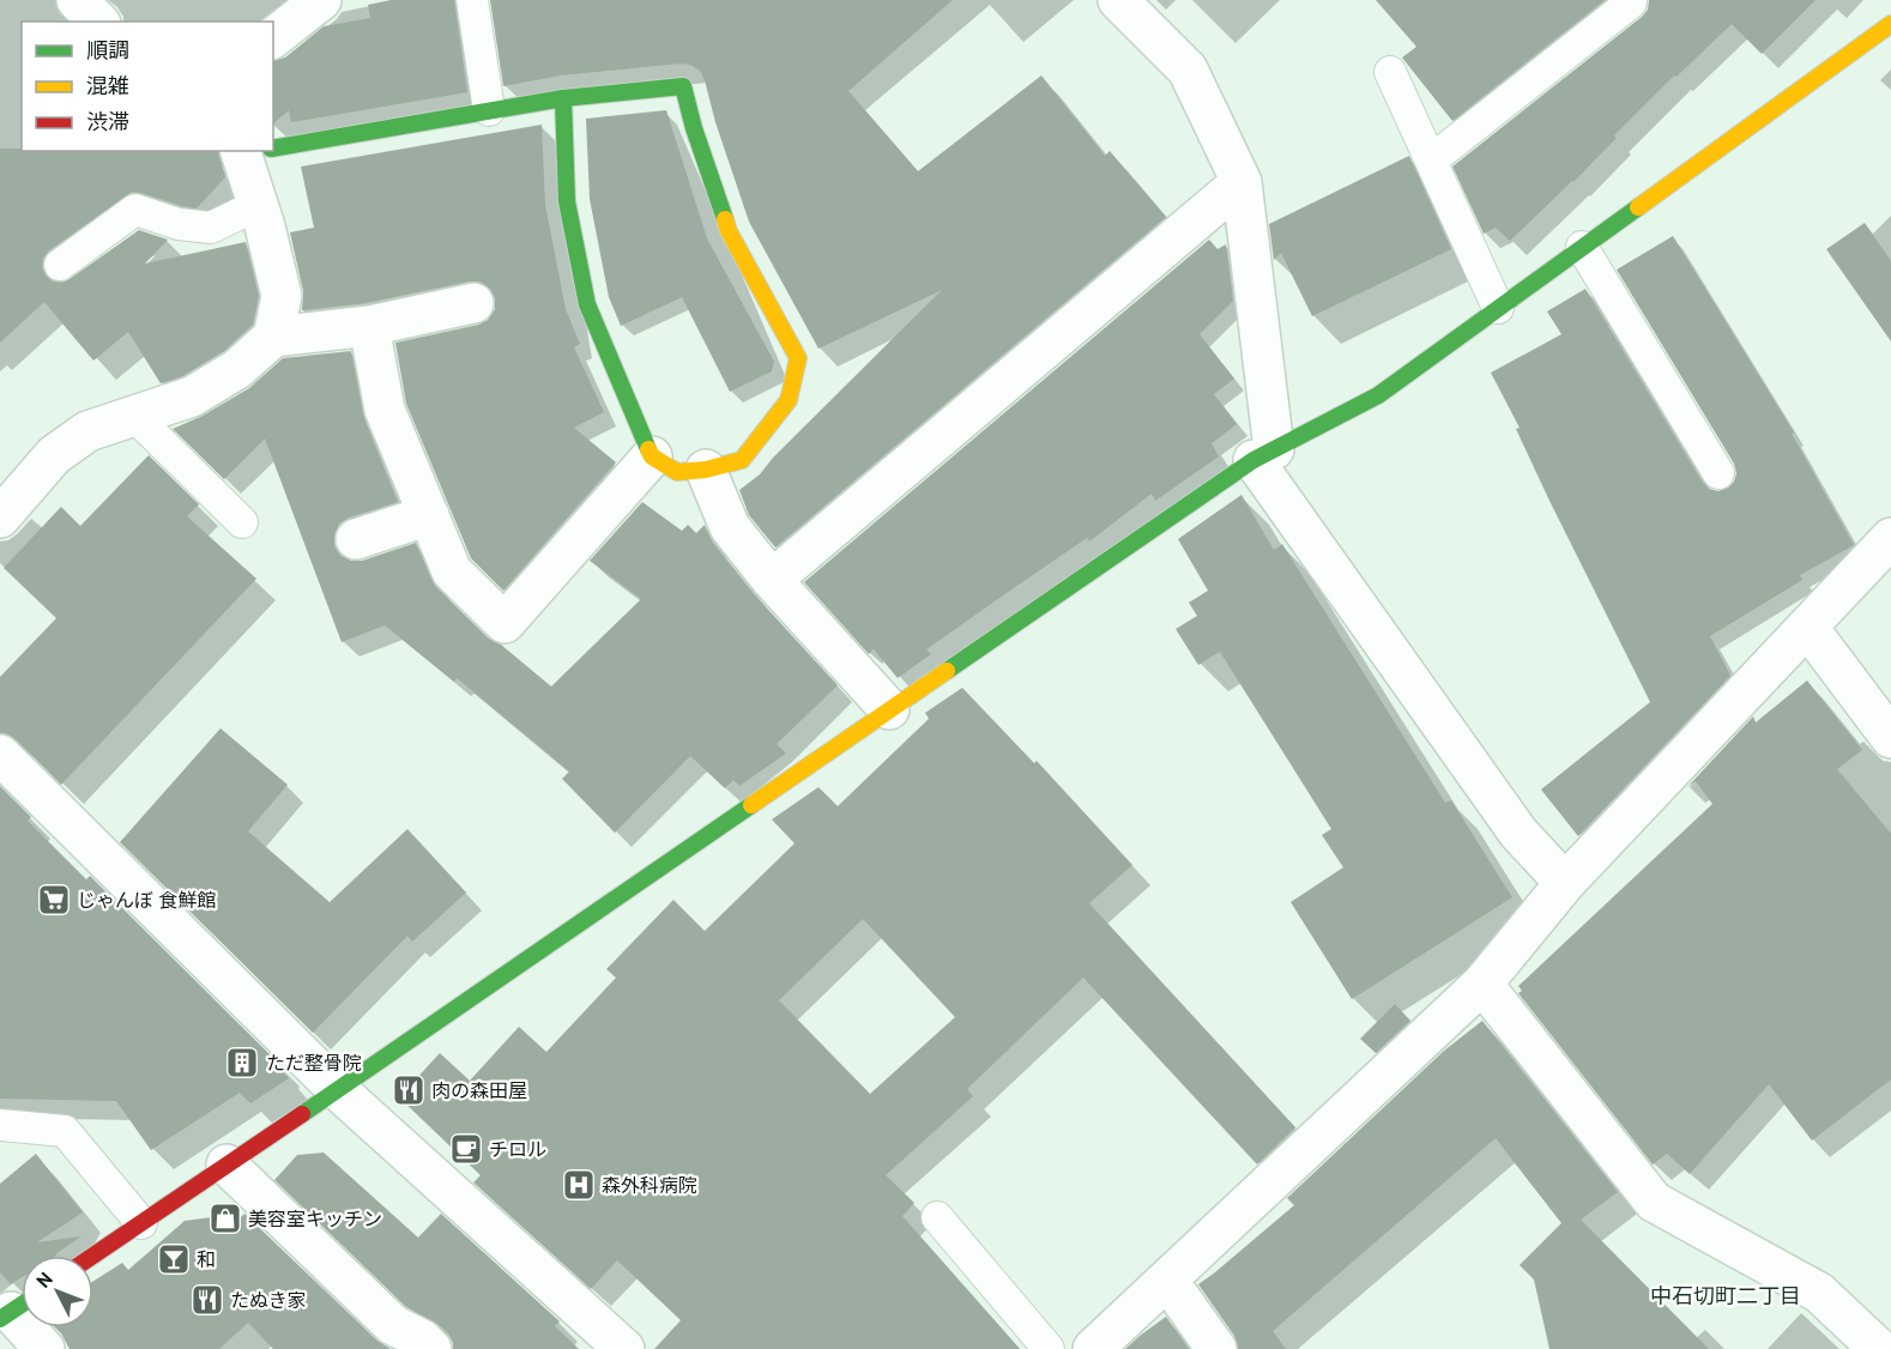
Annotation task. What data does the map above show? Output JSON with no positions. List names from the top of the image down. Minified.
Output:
{"districts":["中石切町二丁目"],"places":{"supermarket":["じゃんぼ 食鮮館"],"building":["ただ整骨院"],"restaurant":["肉の森田屋","たぬき家"],"cafe":["チロル"],"hospital":["森外科病院"],"shop":["美容室キッチン"],"bar":["和"]},"legend":["順調","混雑","渋滞"],"north":"top left"}
